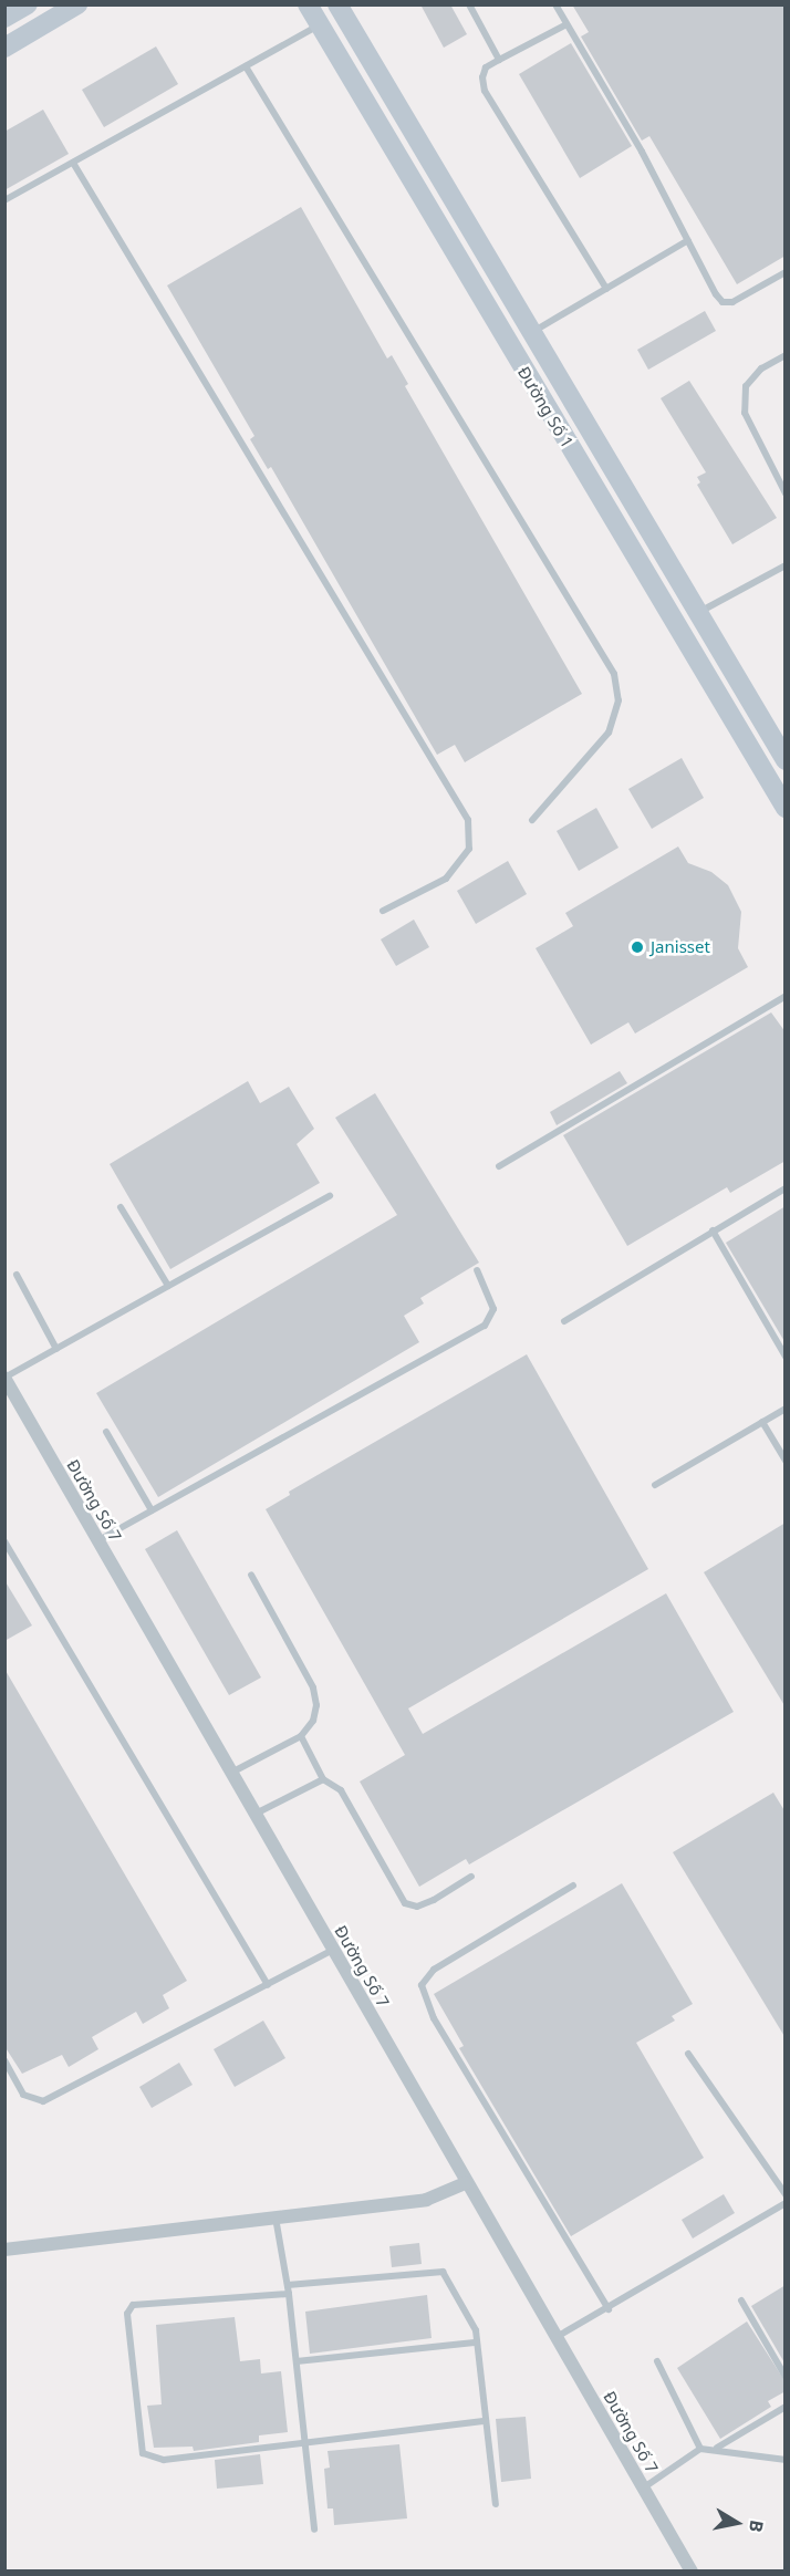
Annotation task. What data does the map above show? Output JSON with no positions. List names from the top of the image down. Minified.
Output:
{"streets":{"street":["Đường Số 1","Đường Số 7"]},"places":["Janisset"],"north":"right"}
